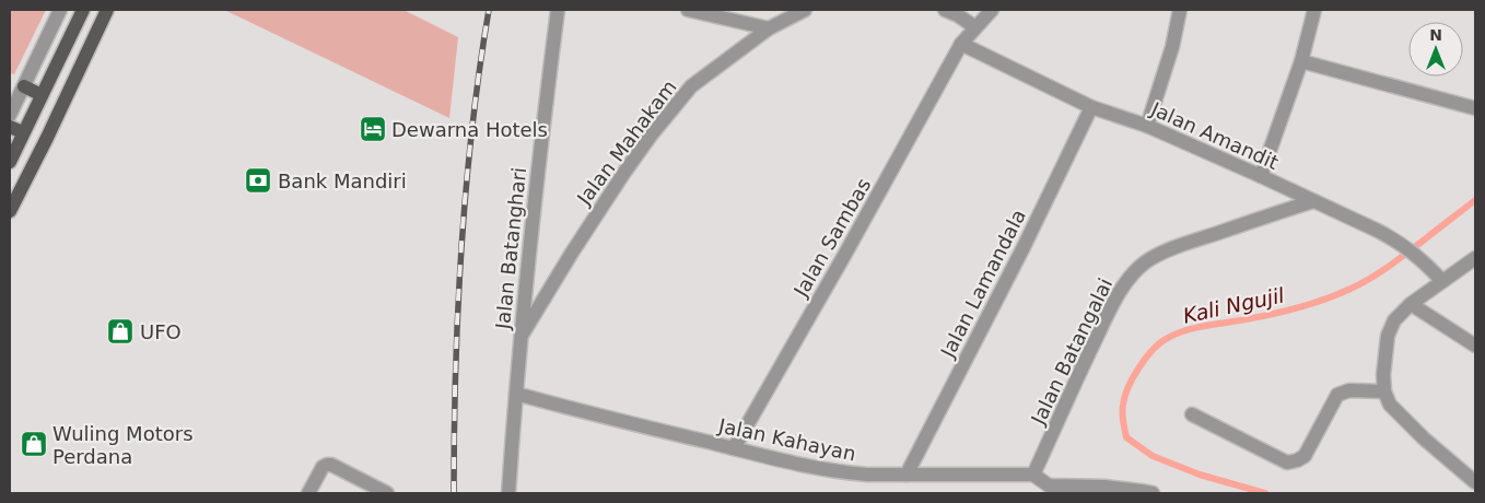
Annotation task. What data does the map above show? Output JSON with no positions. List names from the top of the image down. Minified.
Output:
{"streets":{"street":["Jalan Amandit","Jalan Mahakam","Jalan Sambas","Jalan Batanghari","Jalan Lamandala","Jalan Batangalai","Jalan Kahayan"]},"crossings":[["Jalan Amandit","Jalan Sambas"],["Jalan Amandit","Jalan Lamandala"],["Jalan Amandit","Jalan Batangalai"],["Jalan Mahakam","Jalan Batanghari"],["Jalan Sambas","Jalan Kahayan"],["Jalan Batanghari","Jalan Kahayan"],["Jalan Lamandala","Jalan Kahayan"],["Jalan Batangalai","Jalan Kahayan"]],"water":["Kali Ngujil"],"places":{"hotel":["Dewarna Hotels"],"bank":["Bank Mandiri"],"shop":["UFO","Wuling Motors Perdana"]},"north":"top"}
